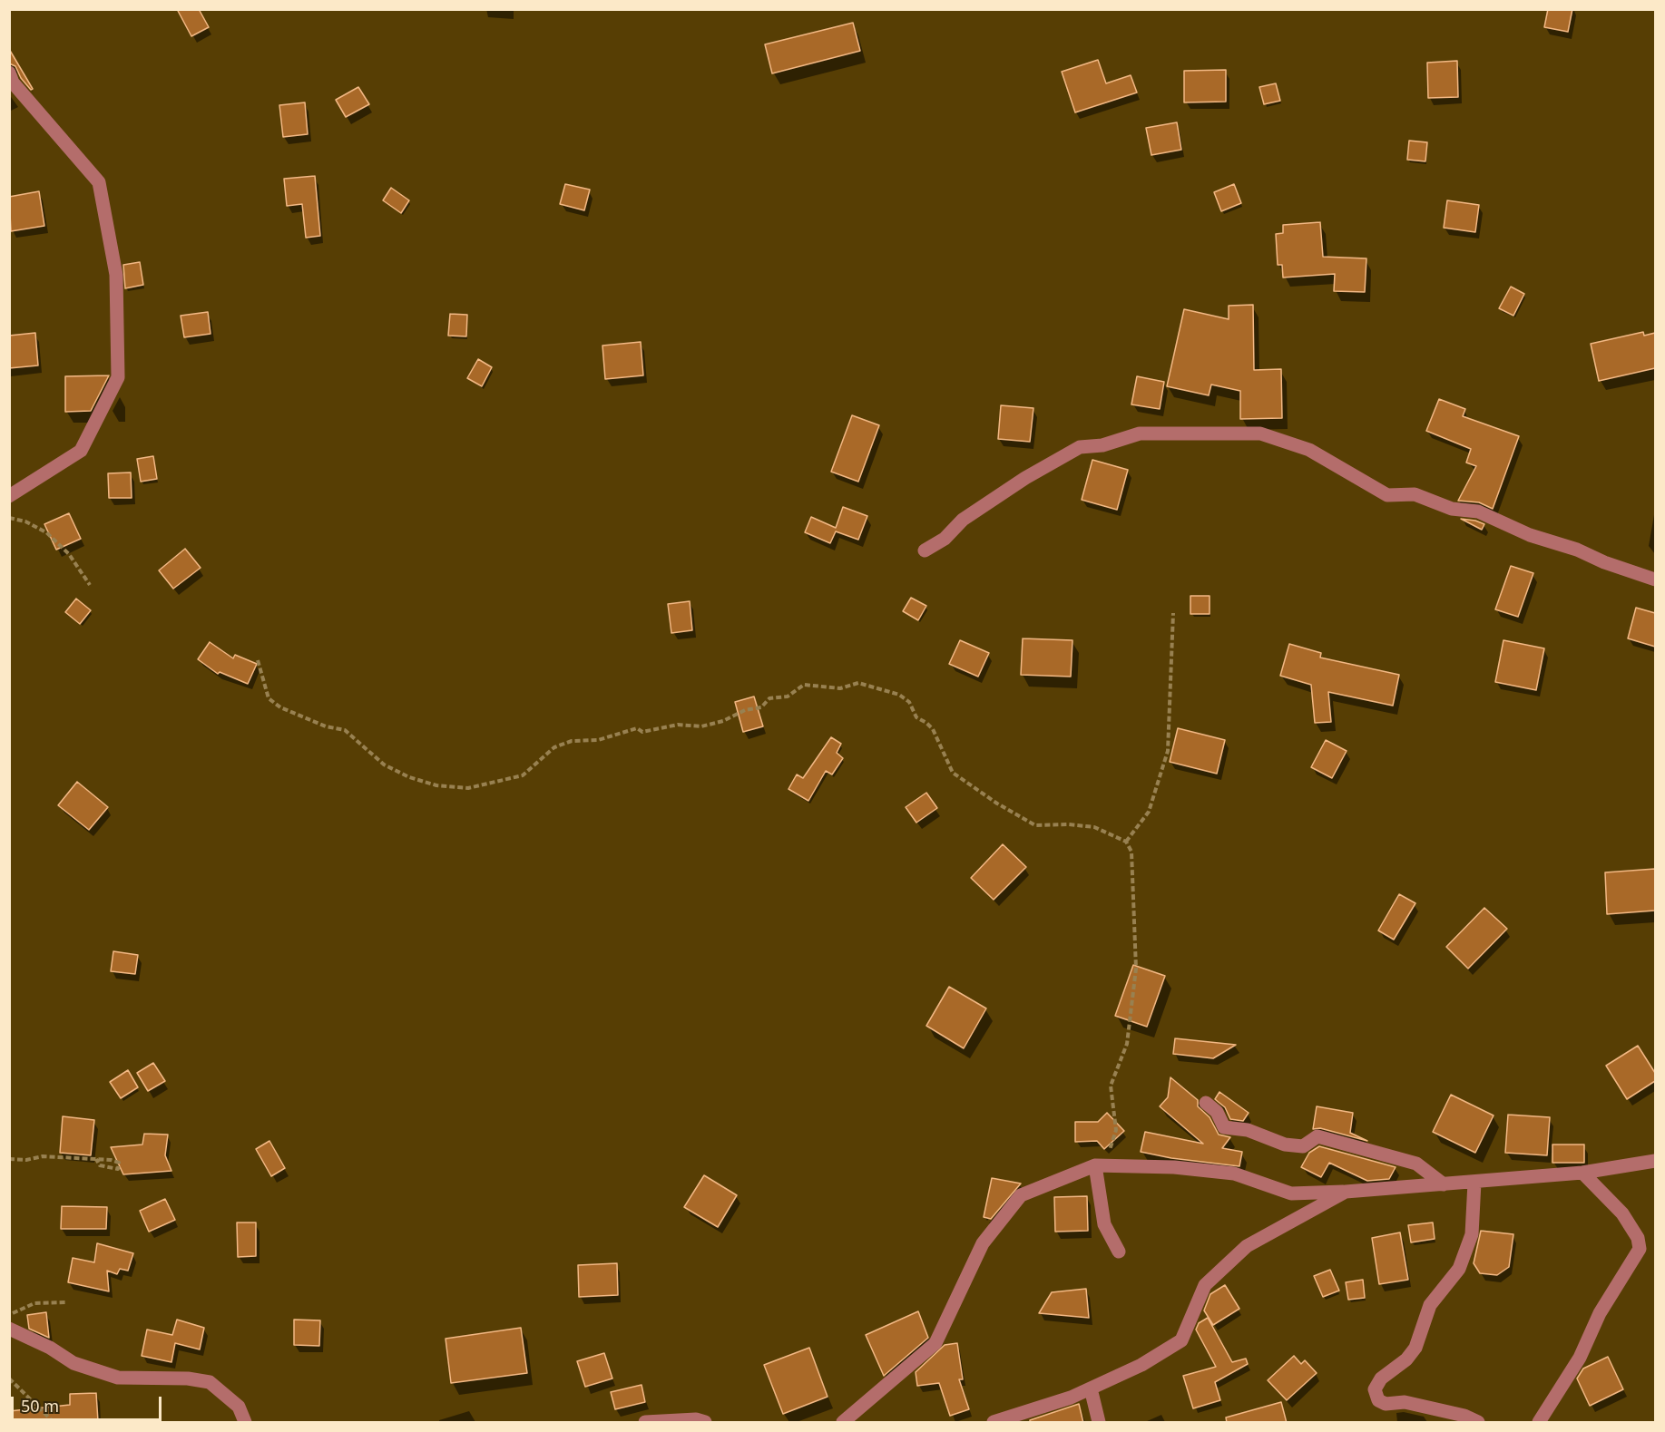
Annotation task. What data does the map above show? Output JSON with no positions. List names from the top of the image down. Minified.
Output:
{"scale_bar":"50 m"}
